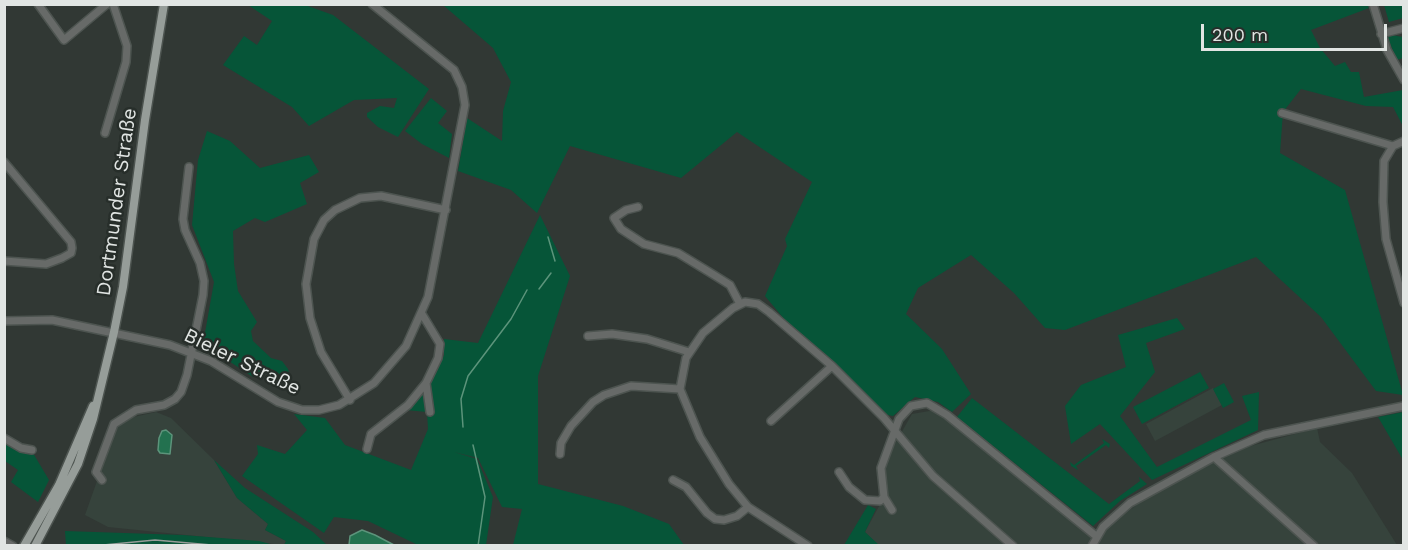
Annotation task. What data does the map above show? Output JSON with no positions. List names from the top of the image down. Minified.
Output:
{"streets":{"main road":["Dortmunder Straße"],"street":["Bieler Straße"]},"crossings":[["Dortmunder Straße","Bieler Straße"]],"scale_bar":"200 m"}
